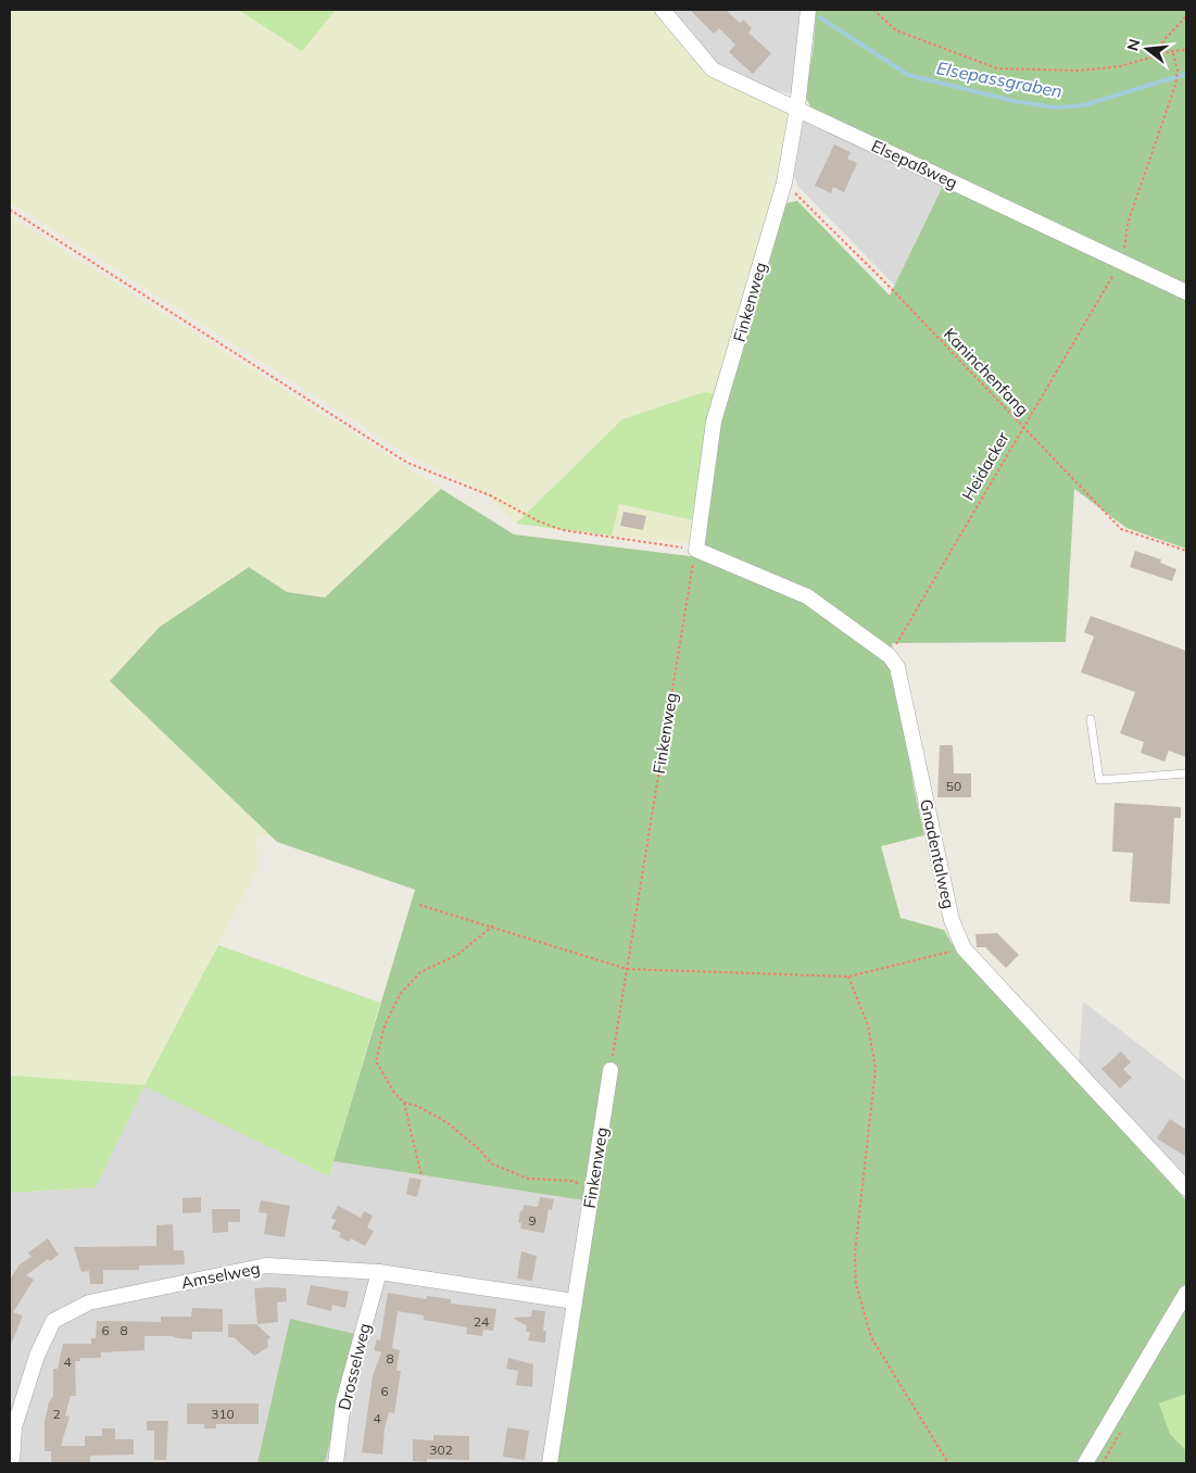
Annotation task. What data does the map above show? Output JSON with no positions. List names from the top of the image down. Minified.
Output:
{"streets":{"street":["Elsepaßweg","Finkenweg","Gnadentalweg","Amselweg","Drosselweg"],"path":["Kaninchenfang","Heidacker"]},"crossings":[["Elsepaßweg","Finkenweg"],["Elsepaßweg","Heidacker"],["Finkenweg","Kaninchenfang"],["Finkenweg","Amselweg"],["Kaninchenfang","Heidacker"],["Heidacker","Gnadentalweg"],["Amselweg","Drosselweg"]],"water":["Elsepassgraben"],"house_numbers":["50","9","24","6","8","8","4","6","2","310","4","302"],"north":"left"}
